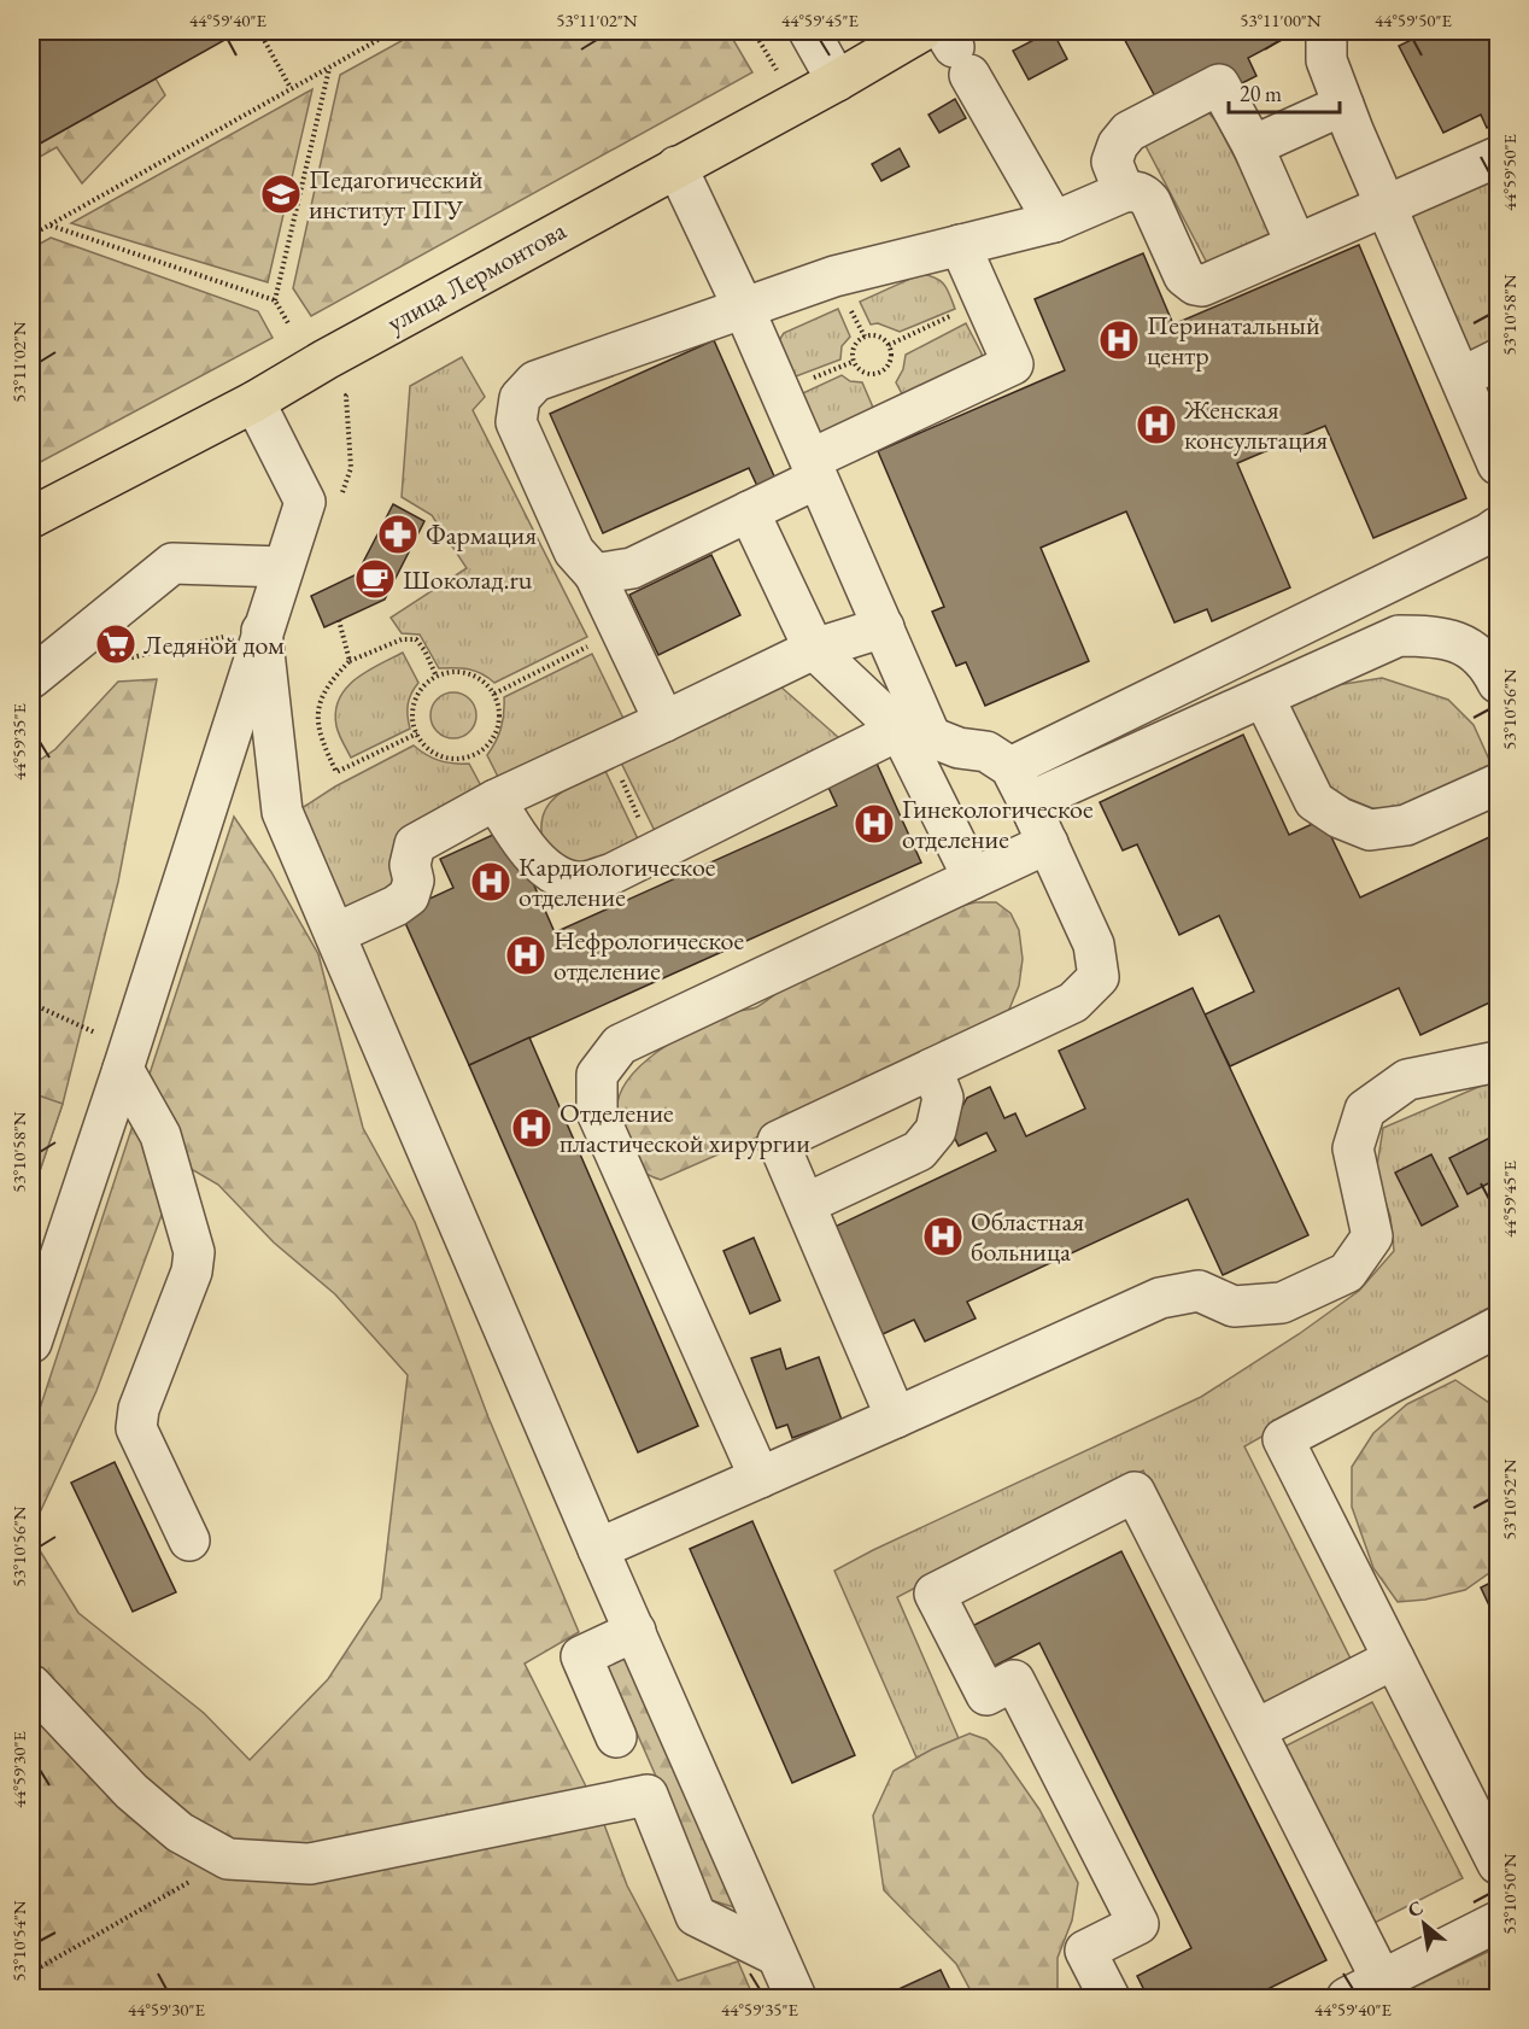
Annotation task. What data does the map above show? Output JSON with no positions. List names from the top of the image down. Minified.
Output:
{"streets":{"main road":["улица Лермонтова"]},"places":{"school or university":["Педагогический институт ПГУ"],"hospital":["Перинатальный центр","Женская консультация","Гинекологическое отделение","Кардиологическое отделение","Нефрологическое отделение","Отделение пластической хирургии","Областная больница"],"pharmacy":["Фармация"],"cafe":["Шоколад.ru"],"supermarket":["Ледяной дом"]},"scale_bar":"20 m","north":"top left","coordinates":["44°59'40\"E","53°11'02\"N","44°59'45\"E","53°11'00\"N","44°59'50\"E","53°10'58\"N","53°10'56\"N","44°59'35\"E","53°10'52\"N","44°59'30\"E","53°10'50\"N","53°10'54\"N"]}
